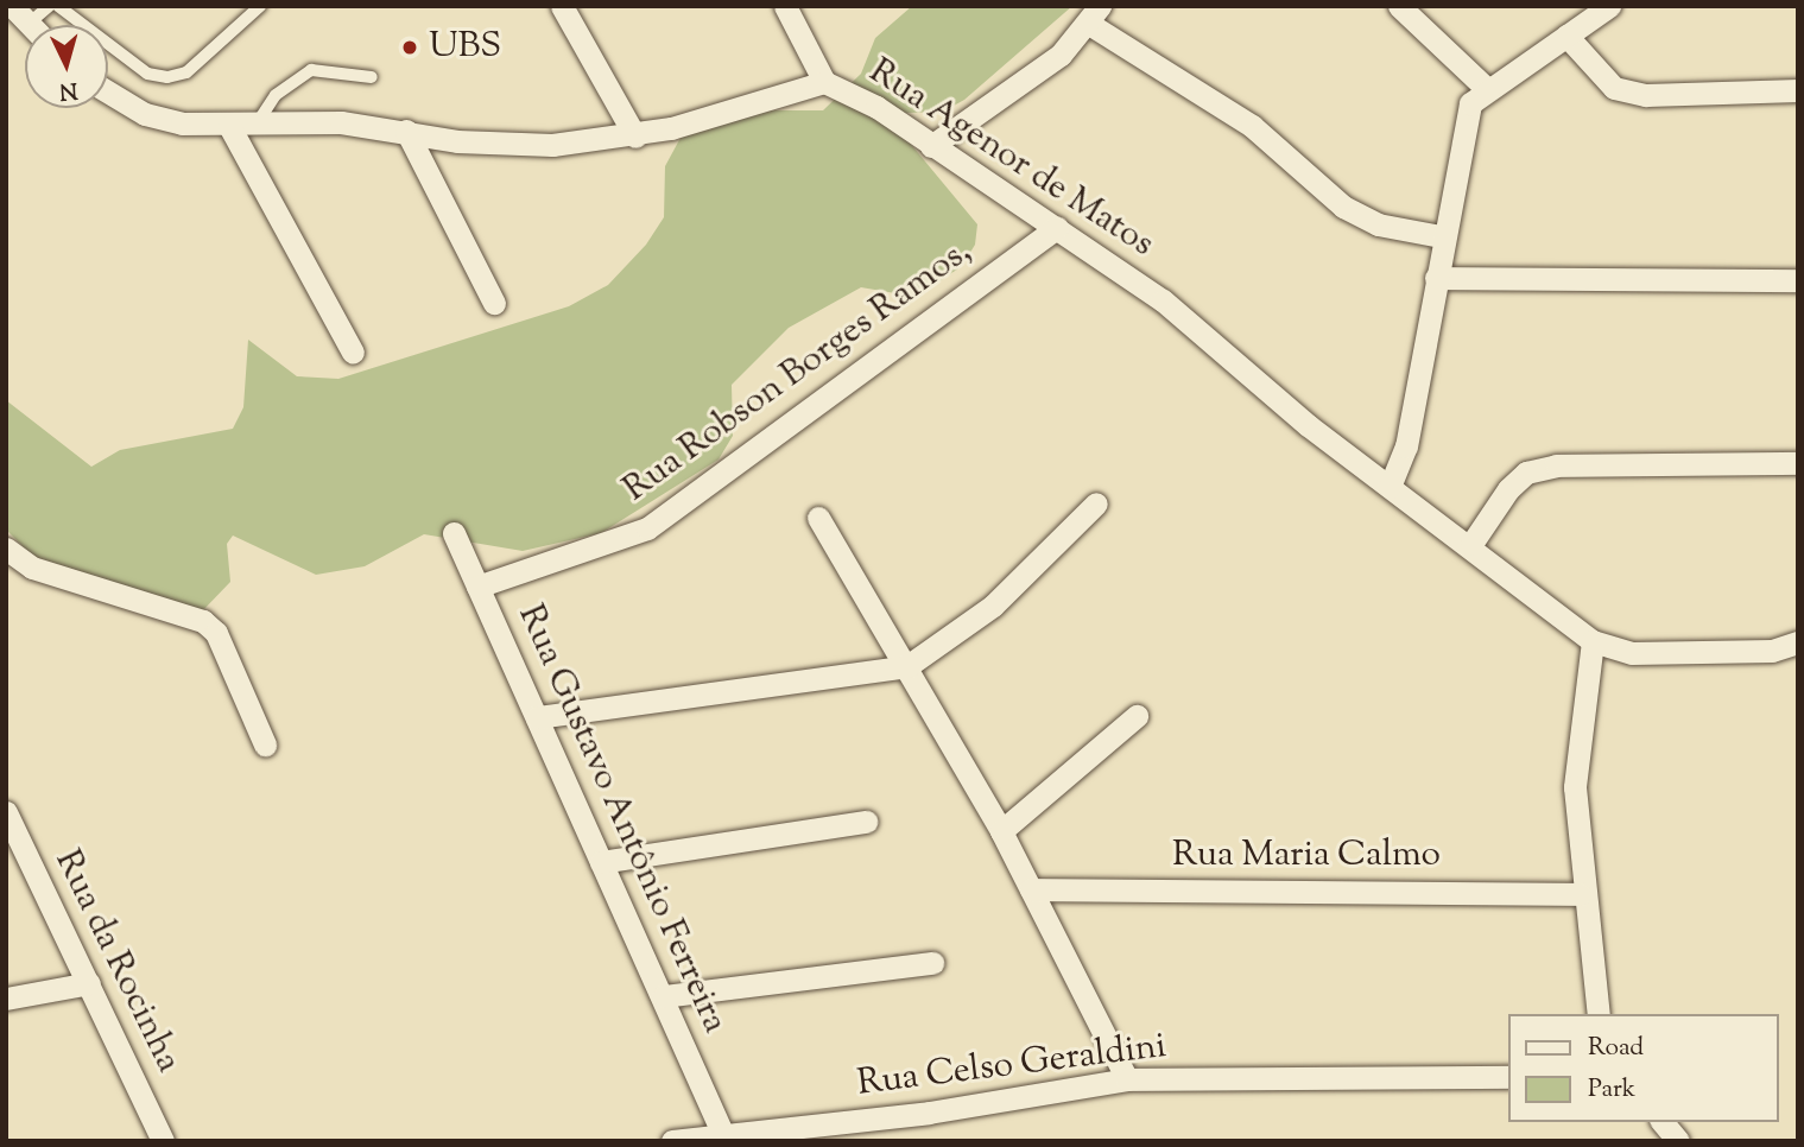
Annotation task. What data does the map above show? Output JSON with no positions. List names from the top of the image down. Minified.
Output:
{"streets":{"street":["Rua Agenor de Matos","Rua Robson Borges Ramos,","Rua Gustavo Antônio Ferreira","Rua Maria Calmo","Rua da Rocinha","Rua Celso Geraldini"]},"crossings":[["Rua Agenor de Matos","Rua Robson Borges Ramos,"],["Rua Robson Borges Ramos,","Rua Gustavo Antônio Ferreira"],["Rua Gustavo Antônio Ferreira","Rua Celso Geraldini"]],"places":["UBS"],"legend":["Road","Park"],"north":"bottom"}
